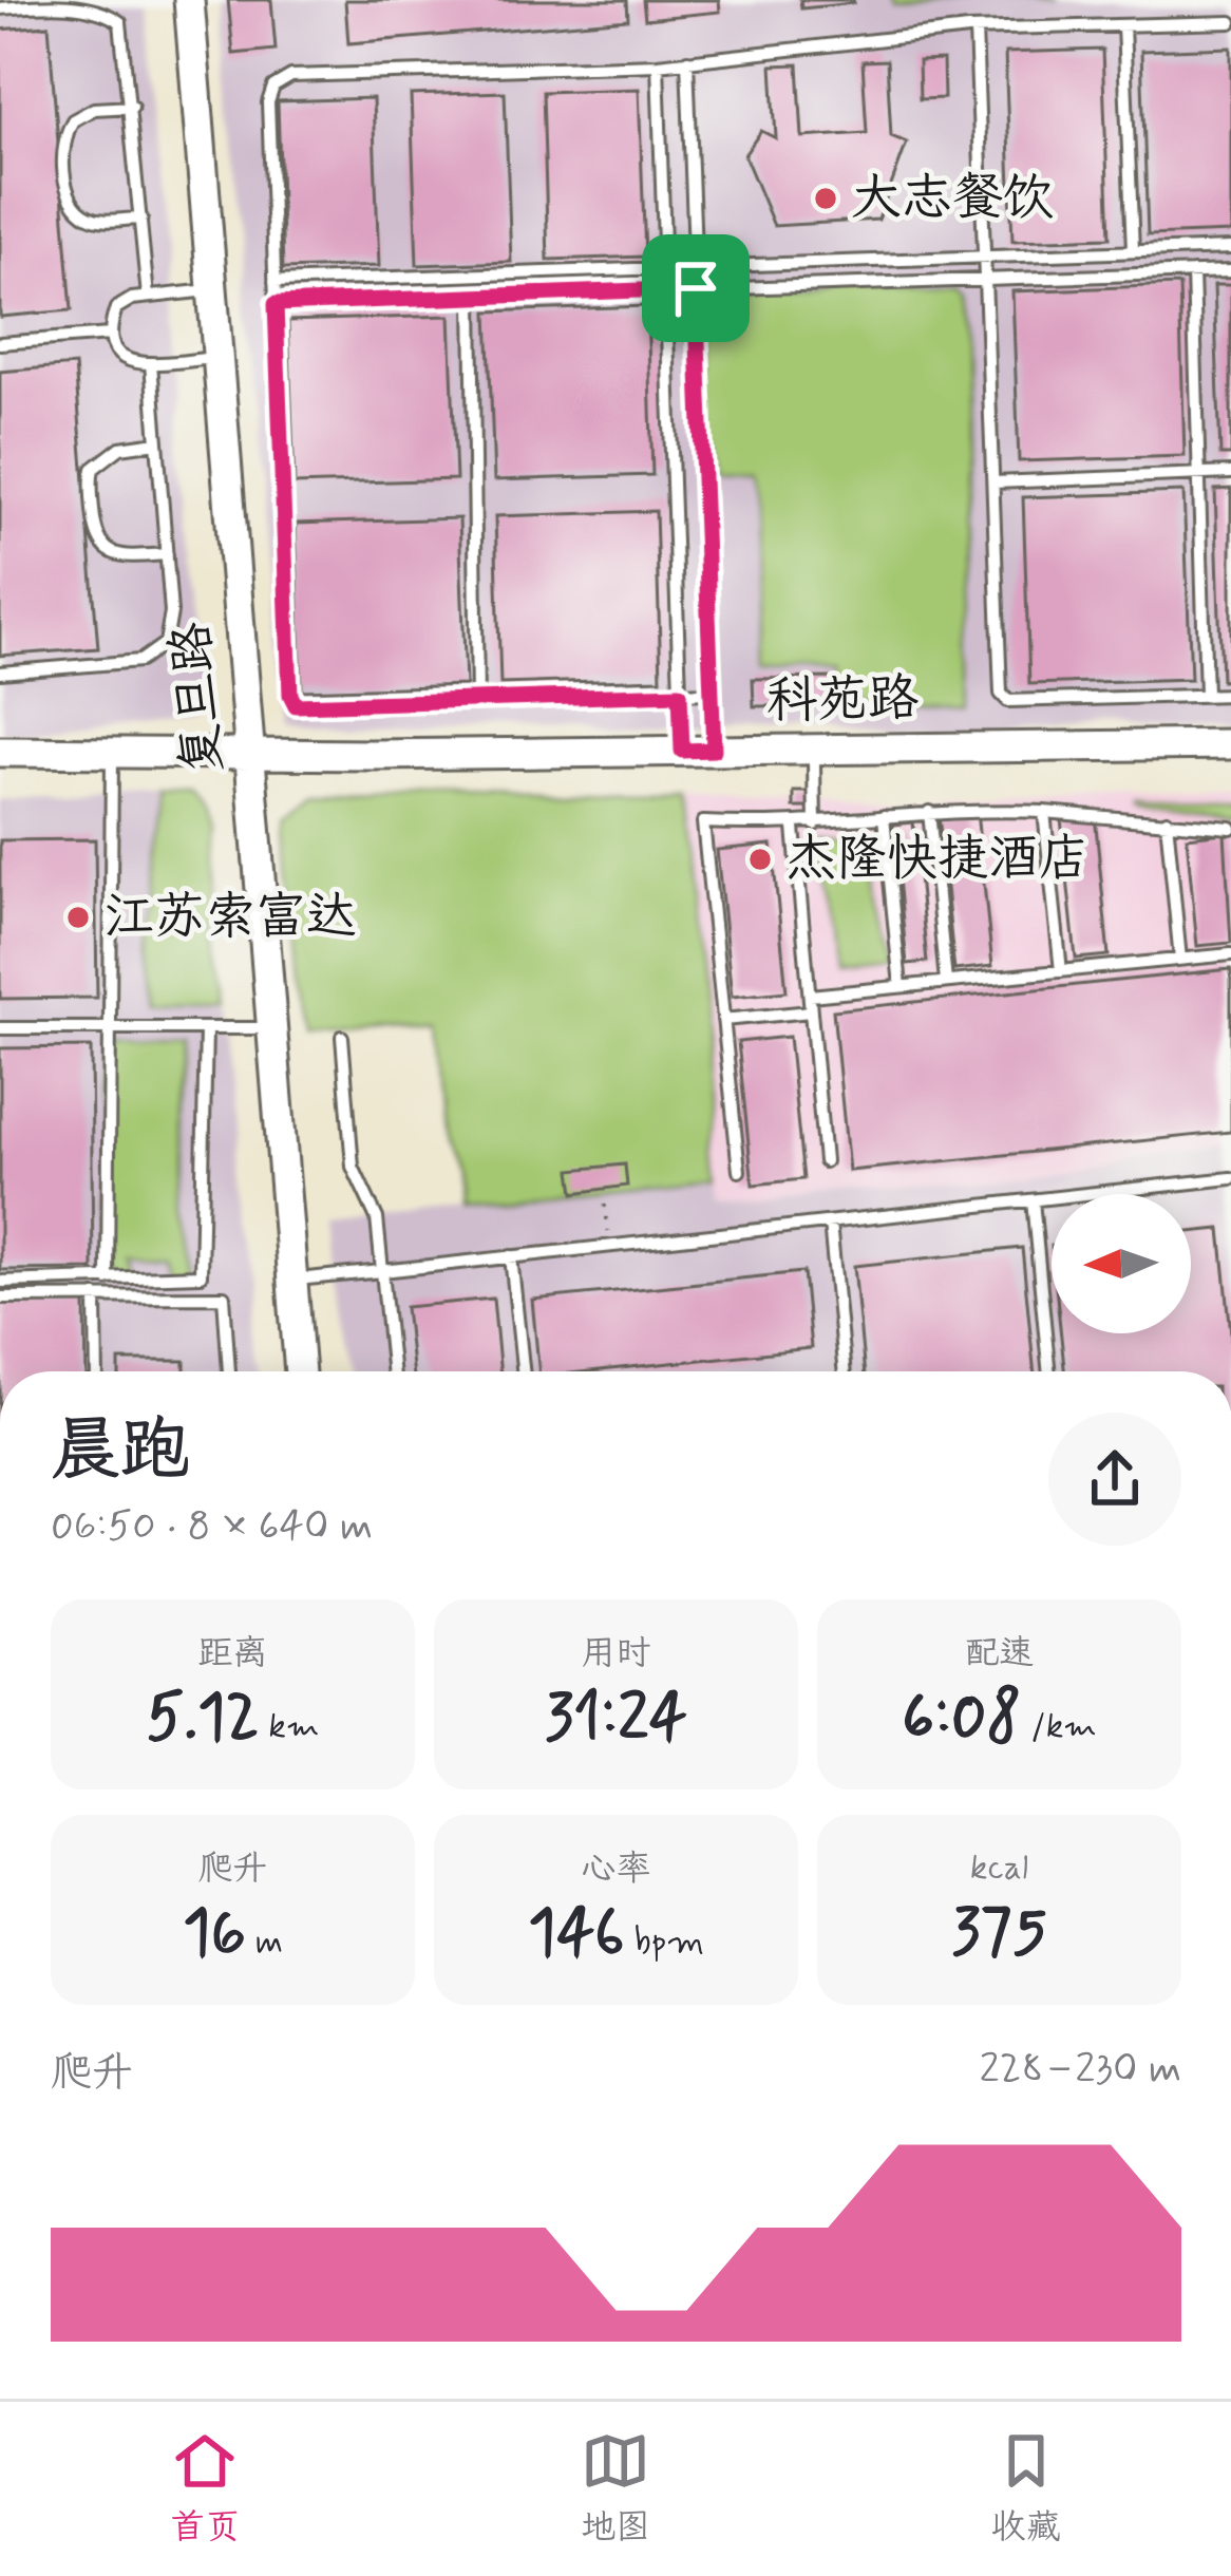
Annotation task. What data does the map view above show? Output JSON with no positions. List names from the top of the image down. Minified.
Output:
{"streets":{"street":["复旦路","科苑路"]},"crossings":[["复旦路","科苑路"]],"places":["大志餐饮","杰隆快捷酒店","江苏索富达"],"north":"left","page":{"heading":["晨跑","06:50 · 8 × 640 m"],"stats":[["距离","5.12 km"],["用时","31:24"],["配速","6:08 /km"],["爬升","16 m"],["心率","146 bpm"],["kcal","375"]],"chart":["爬升","228–230 m"],"tabs":["首页","地图","收藏"]}}
